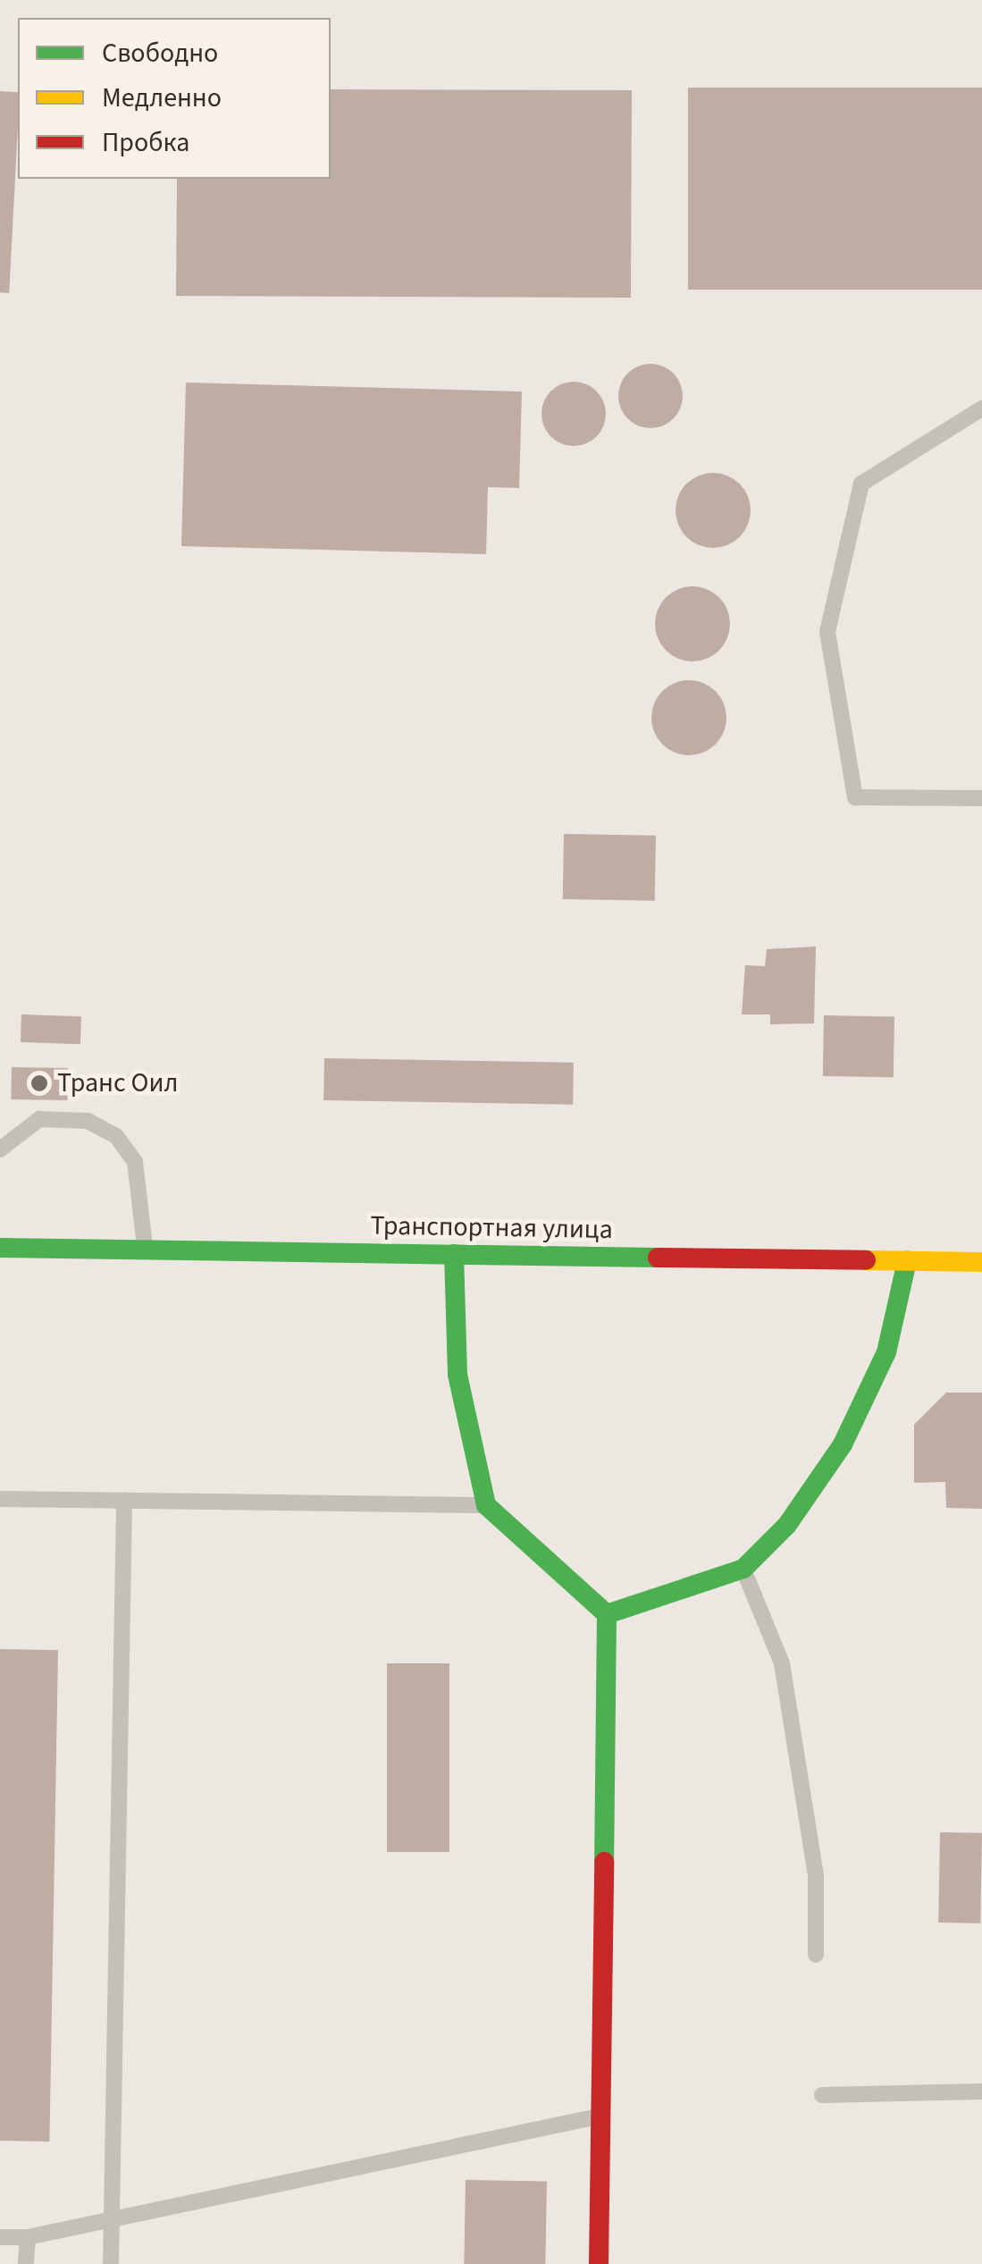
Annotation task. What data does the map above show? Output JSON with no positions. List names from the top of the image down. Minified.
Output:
{"streets":{"street":["Транспортная улица"]},"places":["Транс Оил"],"legend":["Свободно","Медленно","Пробка"]}
